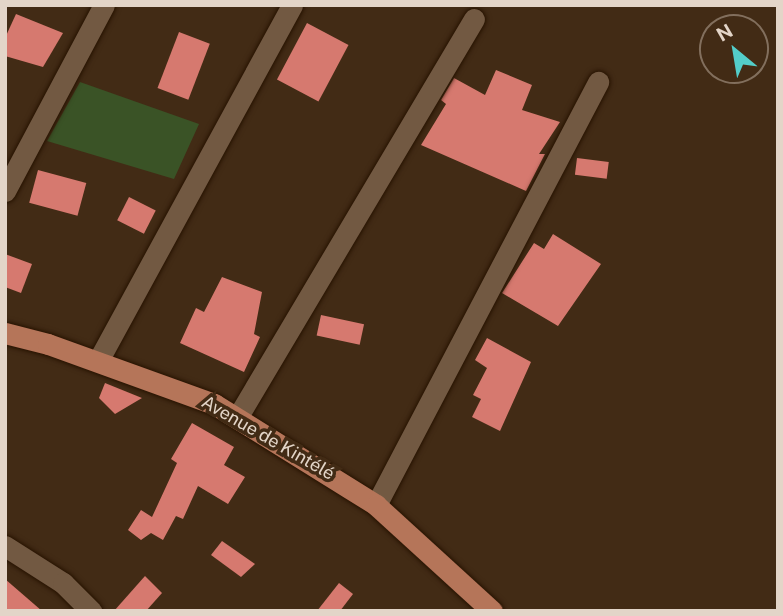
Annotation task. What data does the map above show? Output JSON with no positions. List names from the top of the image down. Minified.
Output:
{"streets":{"main road":["Avenue de Kintélé"]},"north":"top left"}
